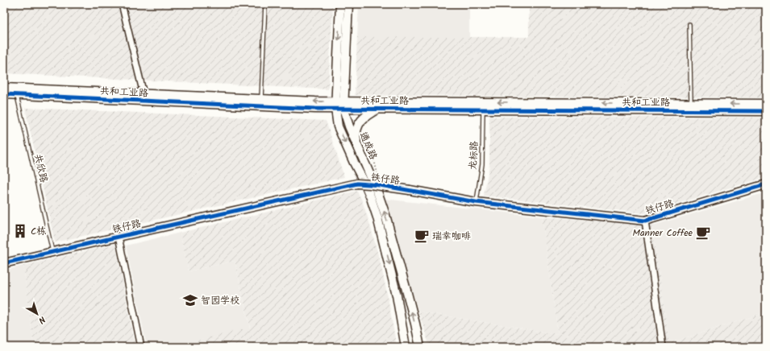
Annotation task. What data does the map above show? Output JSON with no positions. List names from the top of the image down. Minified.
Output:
{"streets":{"street":["共和工业路","通成路","铁仔路"],"lane":["龙标路","共欣路"]},"crossings":[["共和工业路","通成路"],["共和工业路","龙标路"],["共和工业路","共欣路"],["龙标路","铁仔路"],["共欣路","铁仔路"]],"places":{"building":["C栋"],"cafe":["Manner Coffee","瑞幸咖啡"],"school or university":["智园学校"]},"north":"bottom right"}
